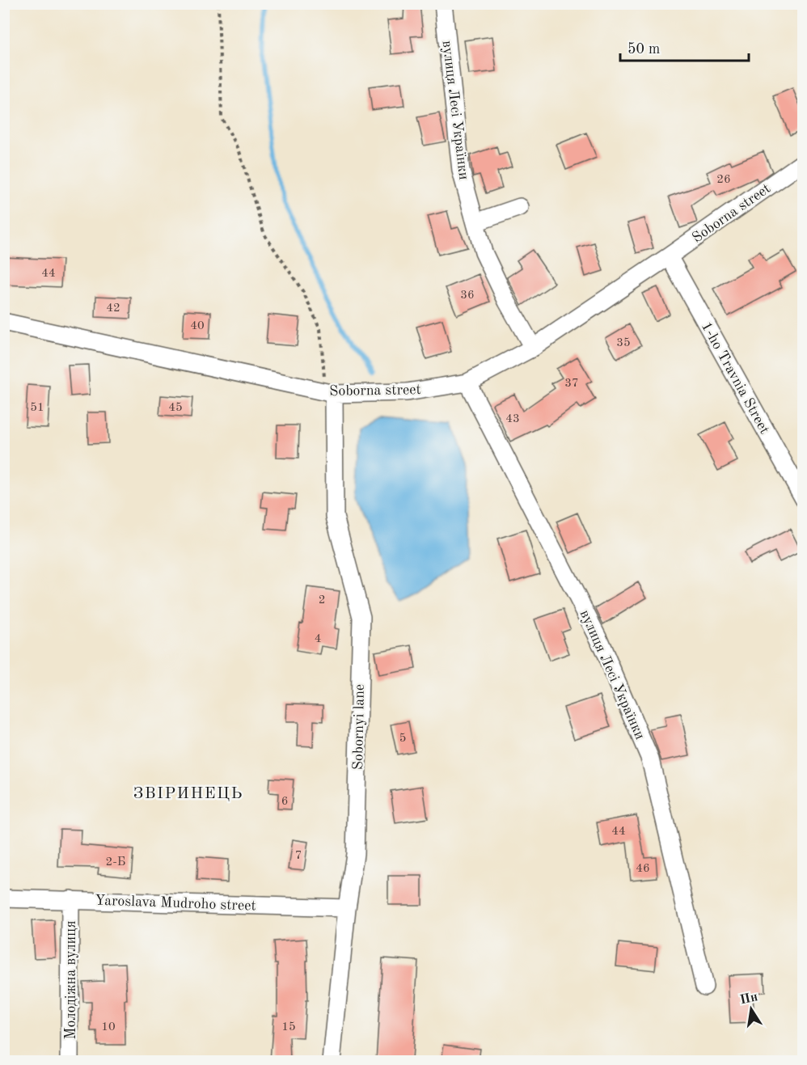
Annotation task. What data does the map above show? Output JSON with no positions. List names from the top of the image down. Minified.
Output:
{"streets":{"street":["вулиця Лесі Українки","Soborna street","1-ho Travnia Street","Sobornyi lane","Yaroslava Mudroho street","Молодіжна вулиця"]},"crossings":[["вулиця Лесі Українки","Soborna street"],["Soborna street","1-ho Travnia Street"],["Soborna street","Sobornyi lane"],["Sobornyi lane","Yaroslava Mudroho street"],["Yaroslava Mudroho street","Молодіжна вулиця"]],"districts":["ЗВІРИНЕЦЬ"],"house_numbers":["26","44","36","42","40","35","37","51","45","43","2","4","5","6","44","7","2-Б","46","10","15"],"scale_bar":"50 m","north":"top"}
